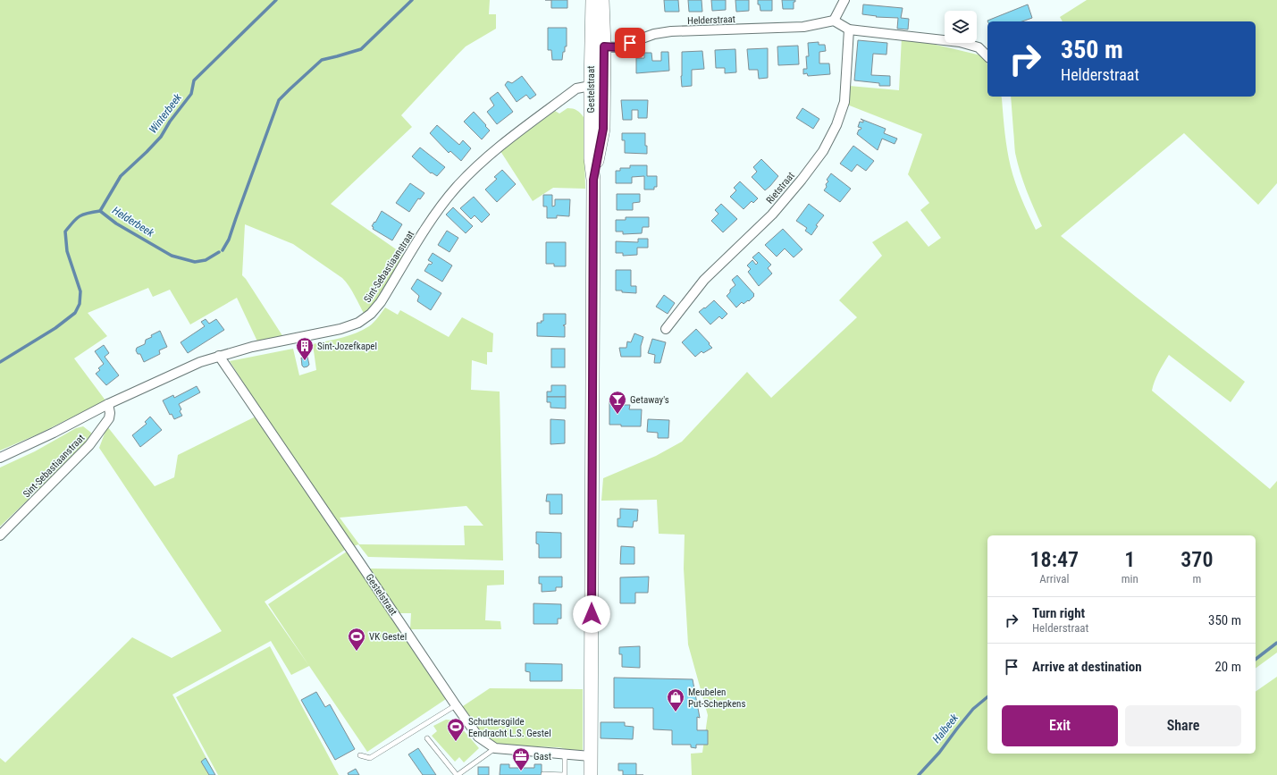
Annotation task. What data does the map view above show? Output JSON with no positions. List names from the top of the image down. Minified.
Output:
{"streets":{"main road":["Gestelstraat"],"street":["Helderstraat","Rietstraat","Sint-Sebastiaanstraat"]},"crossings":[["Helderstraat","Gestelstraat"],["Gestelstraat","Sint-Sebastiaanstraat"]],"water":["Winterbeek","Helderbeek","Halbeek"],"places":{"building":["Sint-Jozefkapel"],"bar":["Getaway's"],"sports":["VK Gestel","Schuttersgilde Eendracht L.S. Gestel"],"shop":["Meubelen Put-Schepkens"],"office":["Gast"]},"page":{"turn":["350 m","Helderstraat"],"eta":["18:47","Arrival","1","min","370","m"],"list":[{"name":"Turn right","note":"Helderstraat","value":"350 m"},{"name":"Arrive at destination","value":"20 m"}],"buttons":["Exit","Share"]}}
